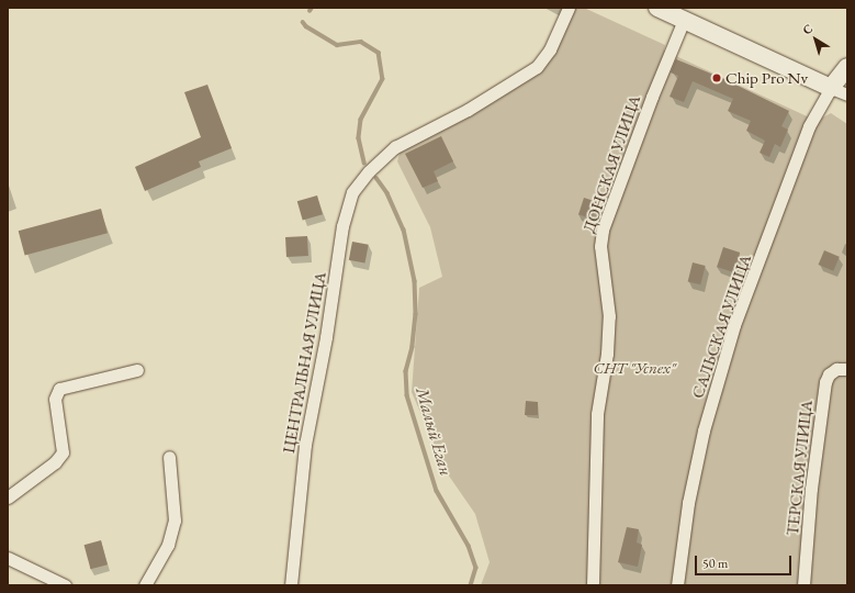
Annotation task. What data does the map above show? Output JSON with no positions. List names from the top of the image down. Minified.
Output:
{"streets":{"street":["ДОНСКАЯ УЛИЦА","САЛЬСКАЯ УЛИЦА","ЦЕНТРАЛЬНАЯ УЛИЦА","ТЕРСКАЯ УЛИЦА"]},"water":["Малый Еган"],"parks":["СНТ \"Успех\""],"places":["Chip Pro Nv"],"scale_bar":"50 m","north":"top left"}
